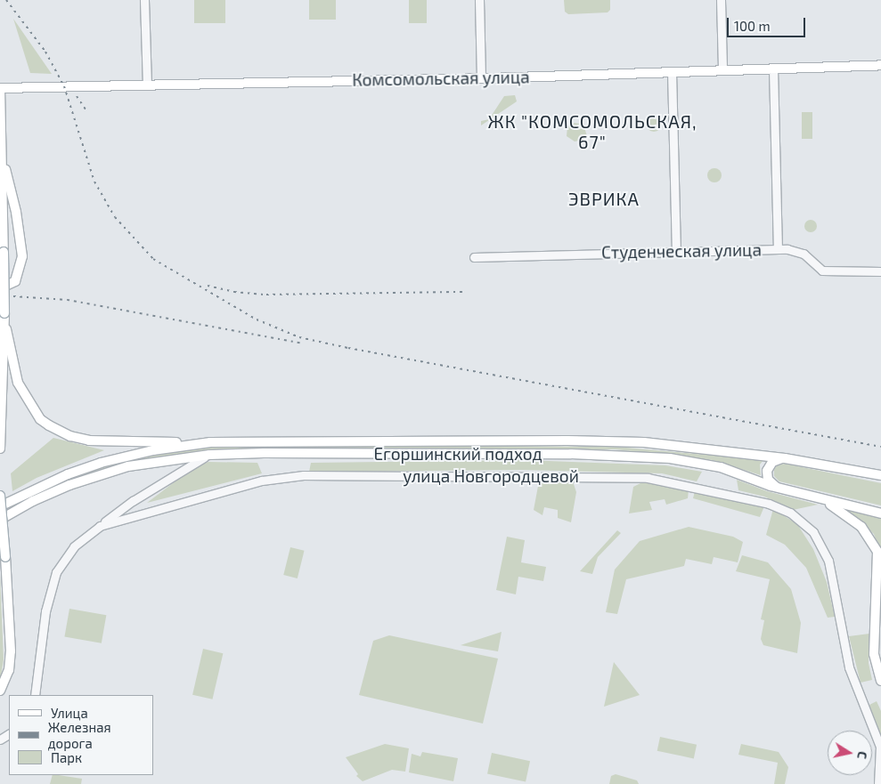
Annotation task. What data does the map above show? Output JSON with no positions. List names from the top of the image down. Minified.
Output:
{"streets":{"main road":["Комсомольская улица","Егоршинский подход"],"street":["Студенческая улица","улица Новгородцевой"]},"districts":["ЖК \"КОМСОМОЛЬСКАЯ, 67\"","ЭВРИКА"],"legend":["Улица","Железная дорога","Парк"],"scale_bar":"100 m","north":"right"}
